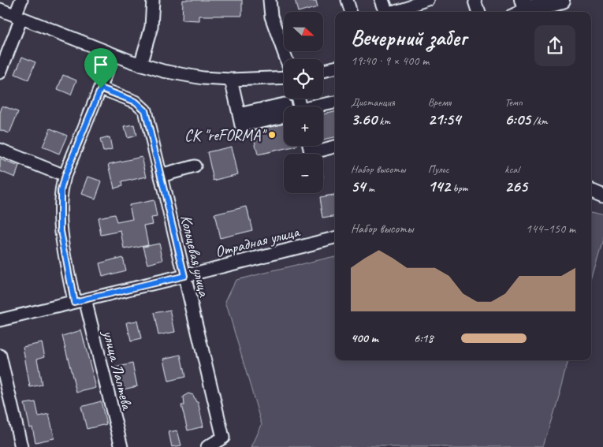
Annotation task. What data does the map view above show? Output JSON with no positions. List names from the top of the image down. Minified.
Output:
{"streets":{"street":["Отрадная улица","Кольцевая улица","улица Лаптева"]},"crossings":[["Отрадная улица","Кольцевая улица"],["Отрадная улица","улица Лаптева"],["Кольцевая улица","улица Лаптева"]],"places":["СК \"reFORMA\""],"north":"right","page":{"map_buttons":["+","−"],"heading":["Вечерний забег","19:40 · 9 × 400 m"],"stats":[["Дистанция","3.60 km"],["Время","21:54"],["Темп","6:05 /km"],["Набор высоты","54 m"],["Пульс","142 bpm"],["kcal","265"]],"chart":["Набор высоты","144–150 m"],"list":[{"name":"400 m","note":"6:18"}]}}
